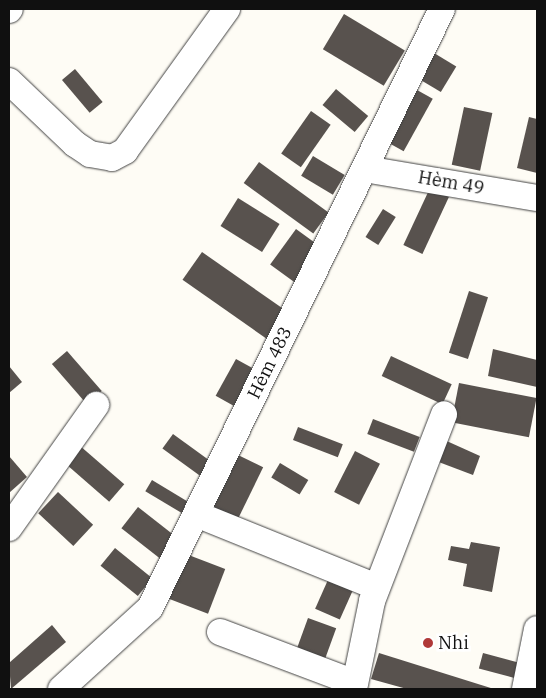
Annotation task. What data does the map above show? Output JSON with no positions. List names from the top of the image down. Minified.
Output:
{"streets":{"street":["Hèm 49","Hẻm 483"]},"crossings":[["Hèm 49","Hẻm 483"]],"places":["Nhi"]}
